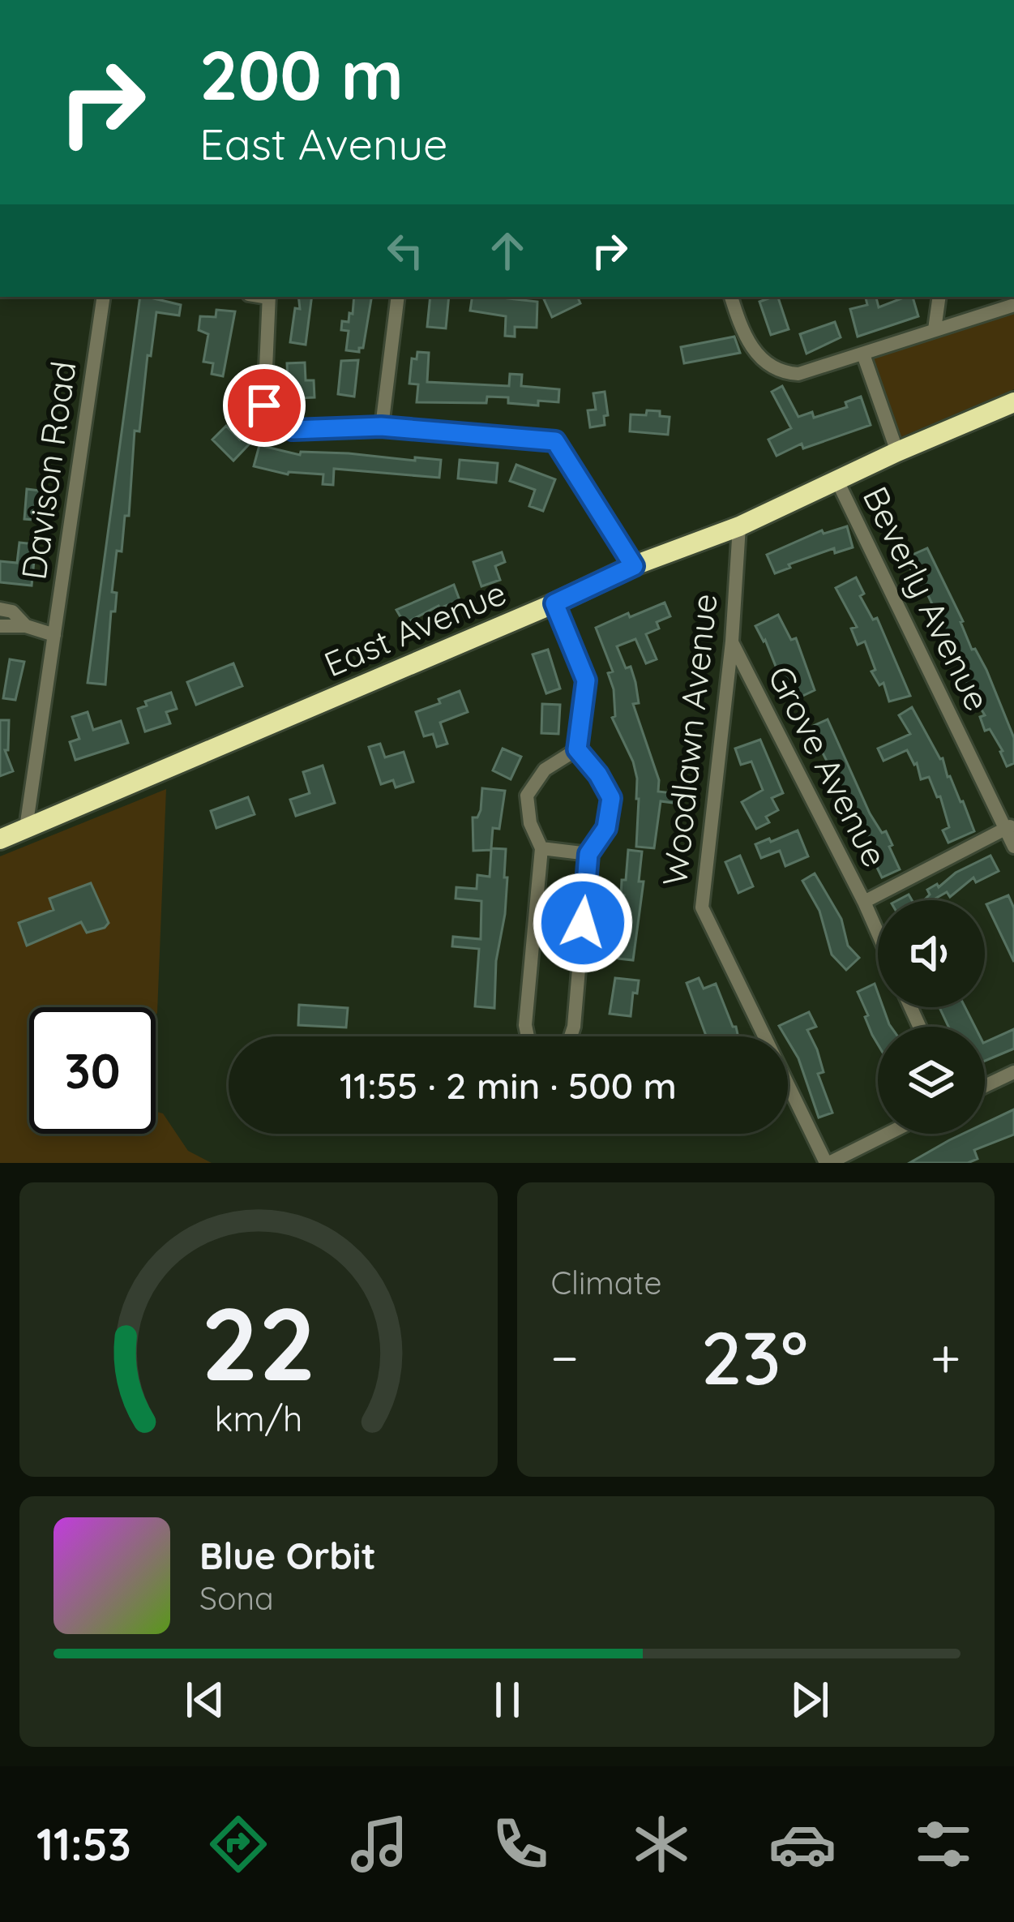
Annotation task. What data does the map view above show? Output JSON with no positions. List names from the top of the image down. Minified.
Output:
{"streets":{"highway":["East Avenue"],"street":["Davison Road","Beverly Avenue","Woodlawn Avenue","Grove Avenue"]},"crossings":[["Davison Road","East Avenue"],["Beverly Avenue","East Avenue"],["East Avenue","Woodlawn Avenue"],["Woodlawn Avenue","Grove Avenue"]],"page":{"turn":["200 m","East Avenue"],"limit":"30","trip":"11:55 · 2 min · 500 m","tile":"Climate","heat":["−","23°","+"],"song":["Blue Orbit","Sona"],"tabs":"11:53","gauge":["22","km/h"]}}
